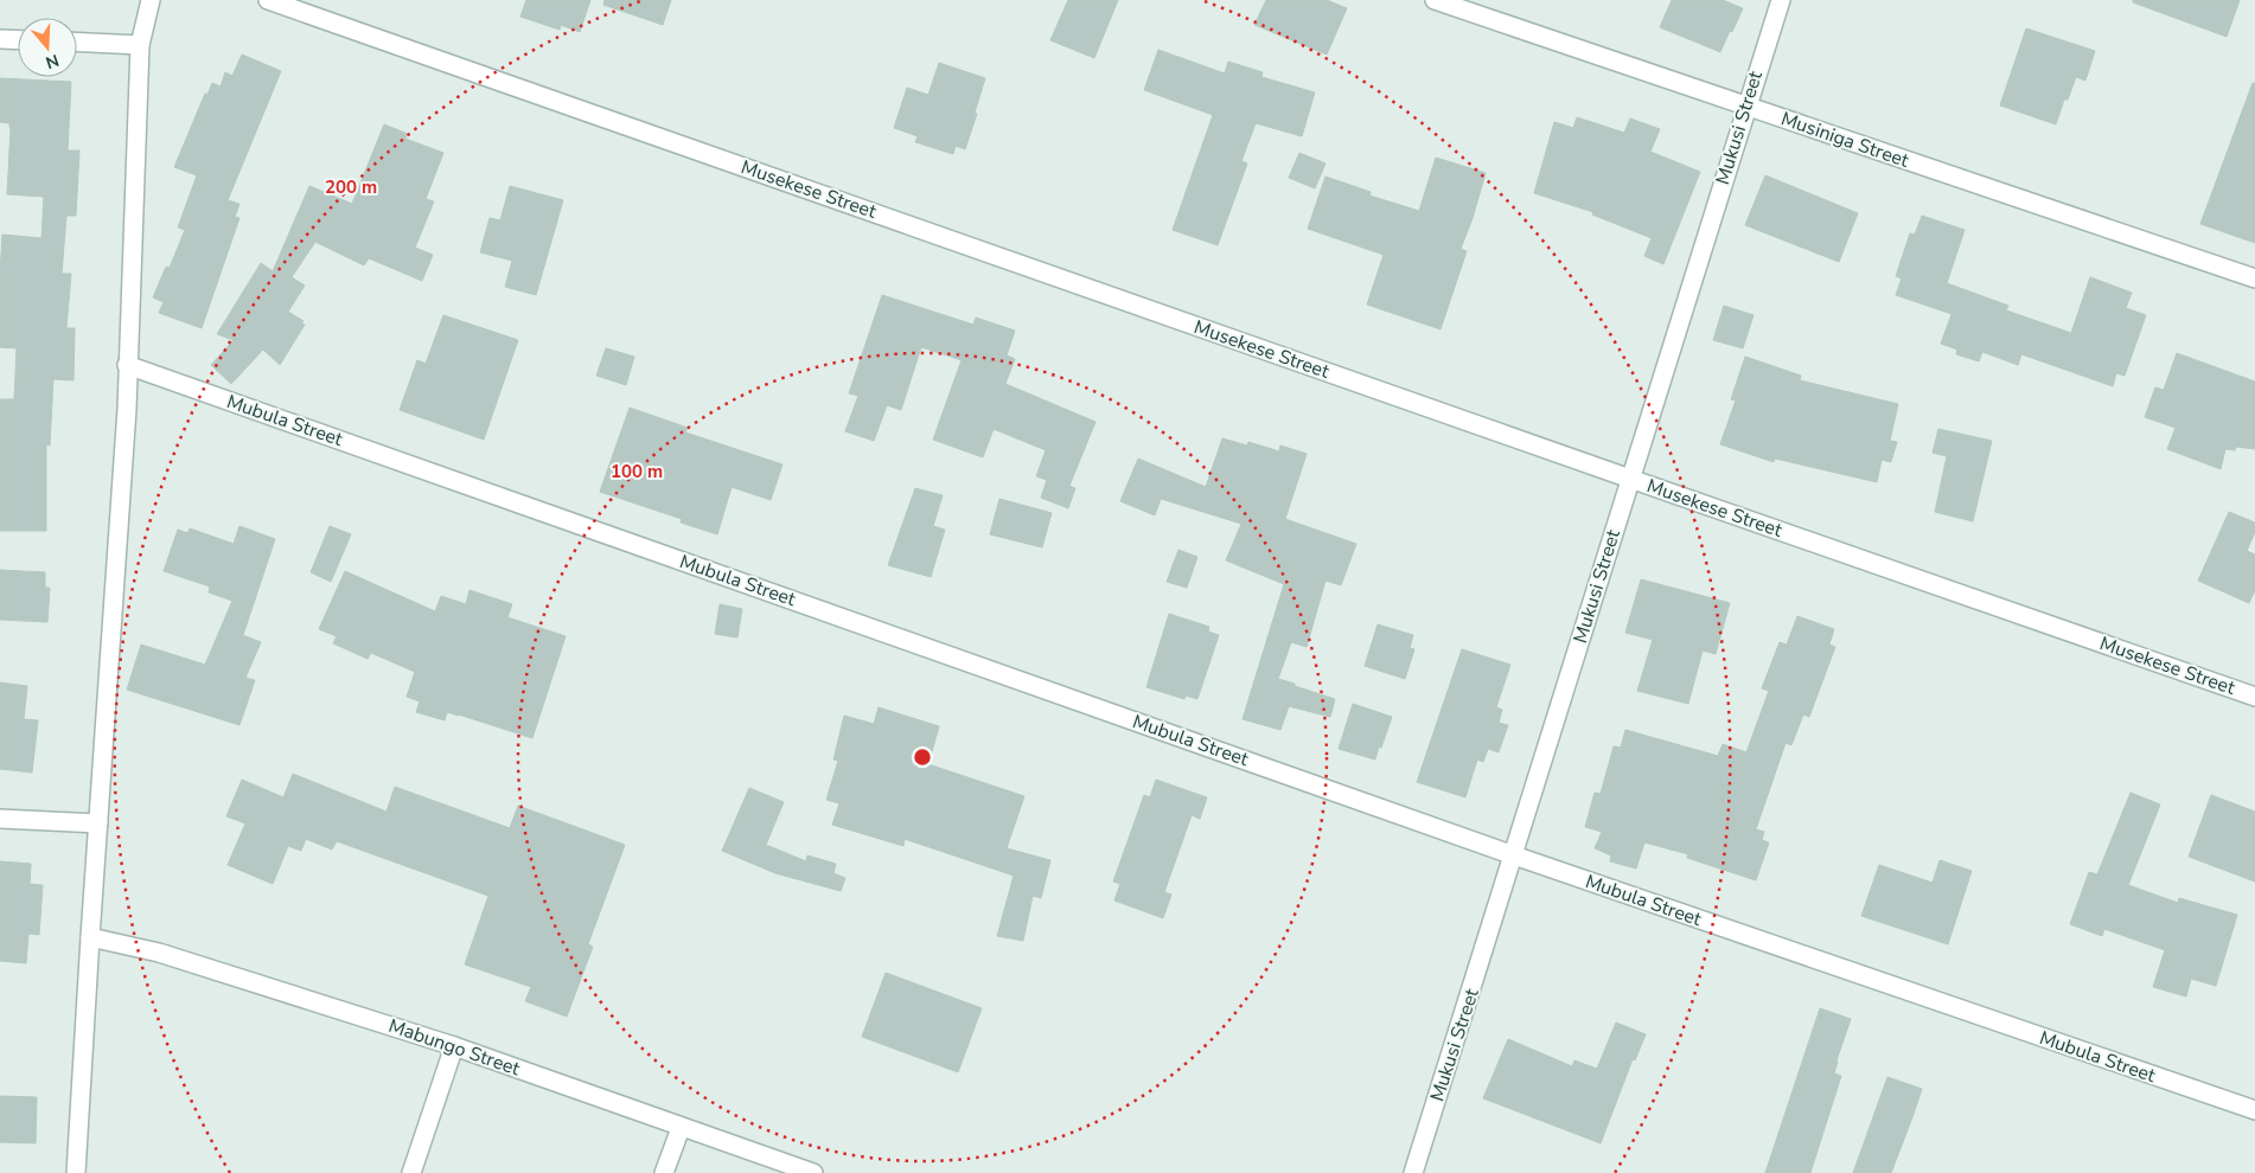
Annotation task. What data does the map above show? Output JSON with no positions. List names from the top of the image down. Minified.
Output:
{"streets":{"street":["Mukusi Street","Musiniga Street","Musekese Street","Mubula Street","Mabungo Street"]},"crossings":[["Mukusi Street","Musiniga Street"],["Mukusi Street","Musekese Street"],["Mukusi Street","Mubula Street"]],"north":"bottom","rings":["200 m","100 m"]}
